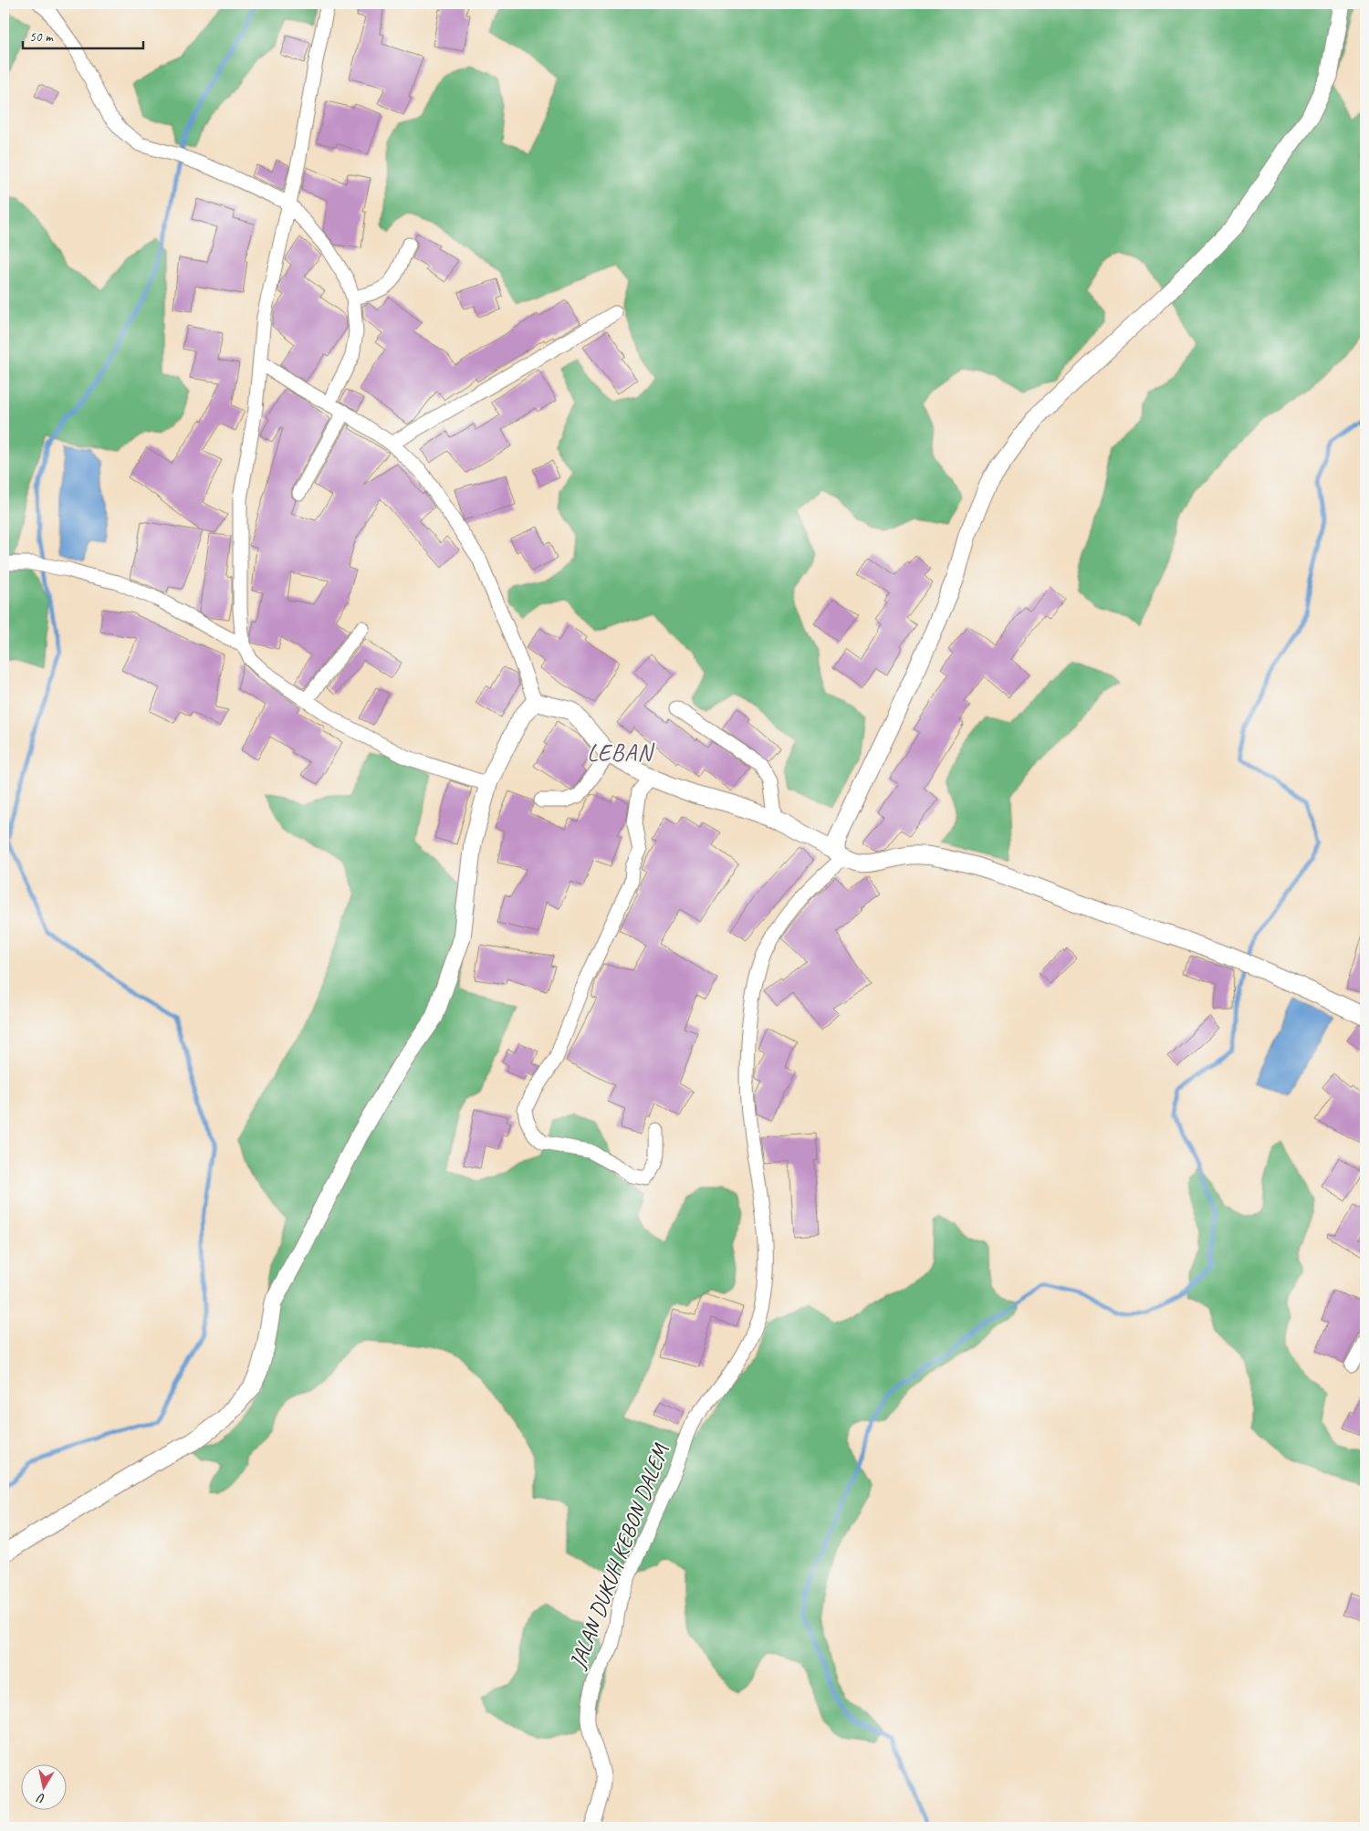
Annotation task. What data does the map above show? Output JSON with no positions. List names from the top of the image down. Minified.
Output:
{"streets":{"street":["JALAN DUKUH KEBON DALEM"]},"districts":["LEBAN"],"scale_bar":"50 m","north":"bottom"}
